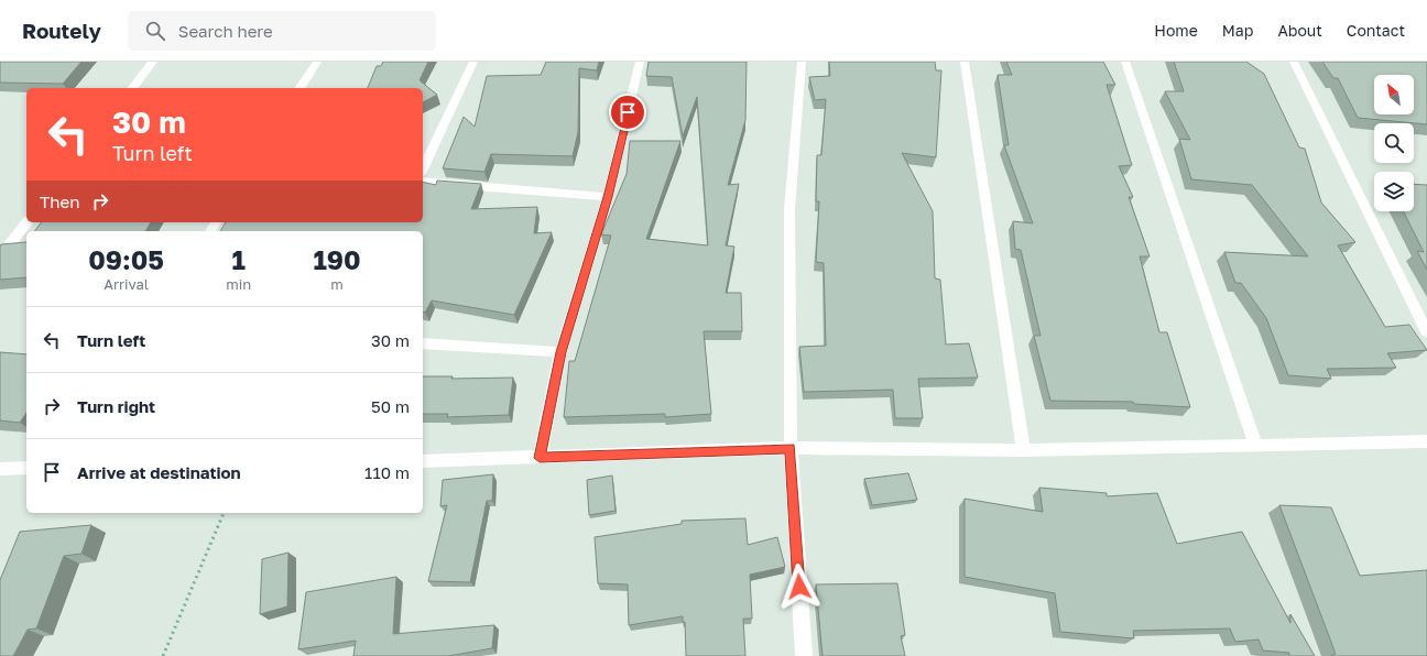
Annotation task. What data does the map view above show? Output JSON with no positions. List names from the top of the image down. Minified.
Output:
{"north":"top left","page":{"header":"Routely","search":"Search here","nav":["Home","Map","About","Contact"],"turn":["30 m","Turn left"],"then":"Then","eta":["09:05","Arrival","1","min","190","m"],"list":[{"name":"Turn left","value":"30 m"},{"name":"Turn right","value":"50 m"},{"name":"Arrive at destination","value":"110 m"}]}}
